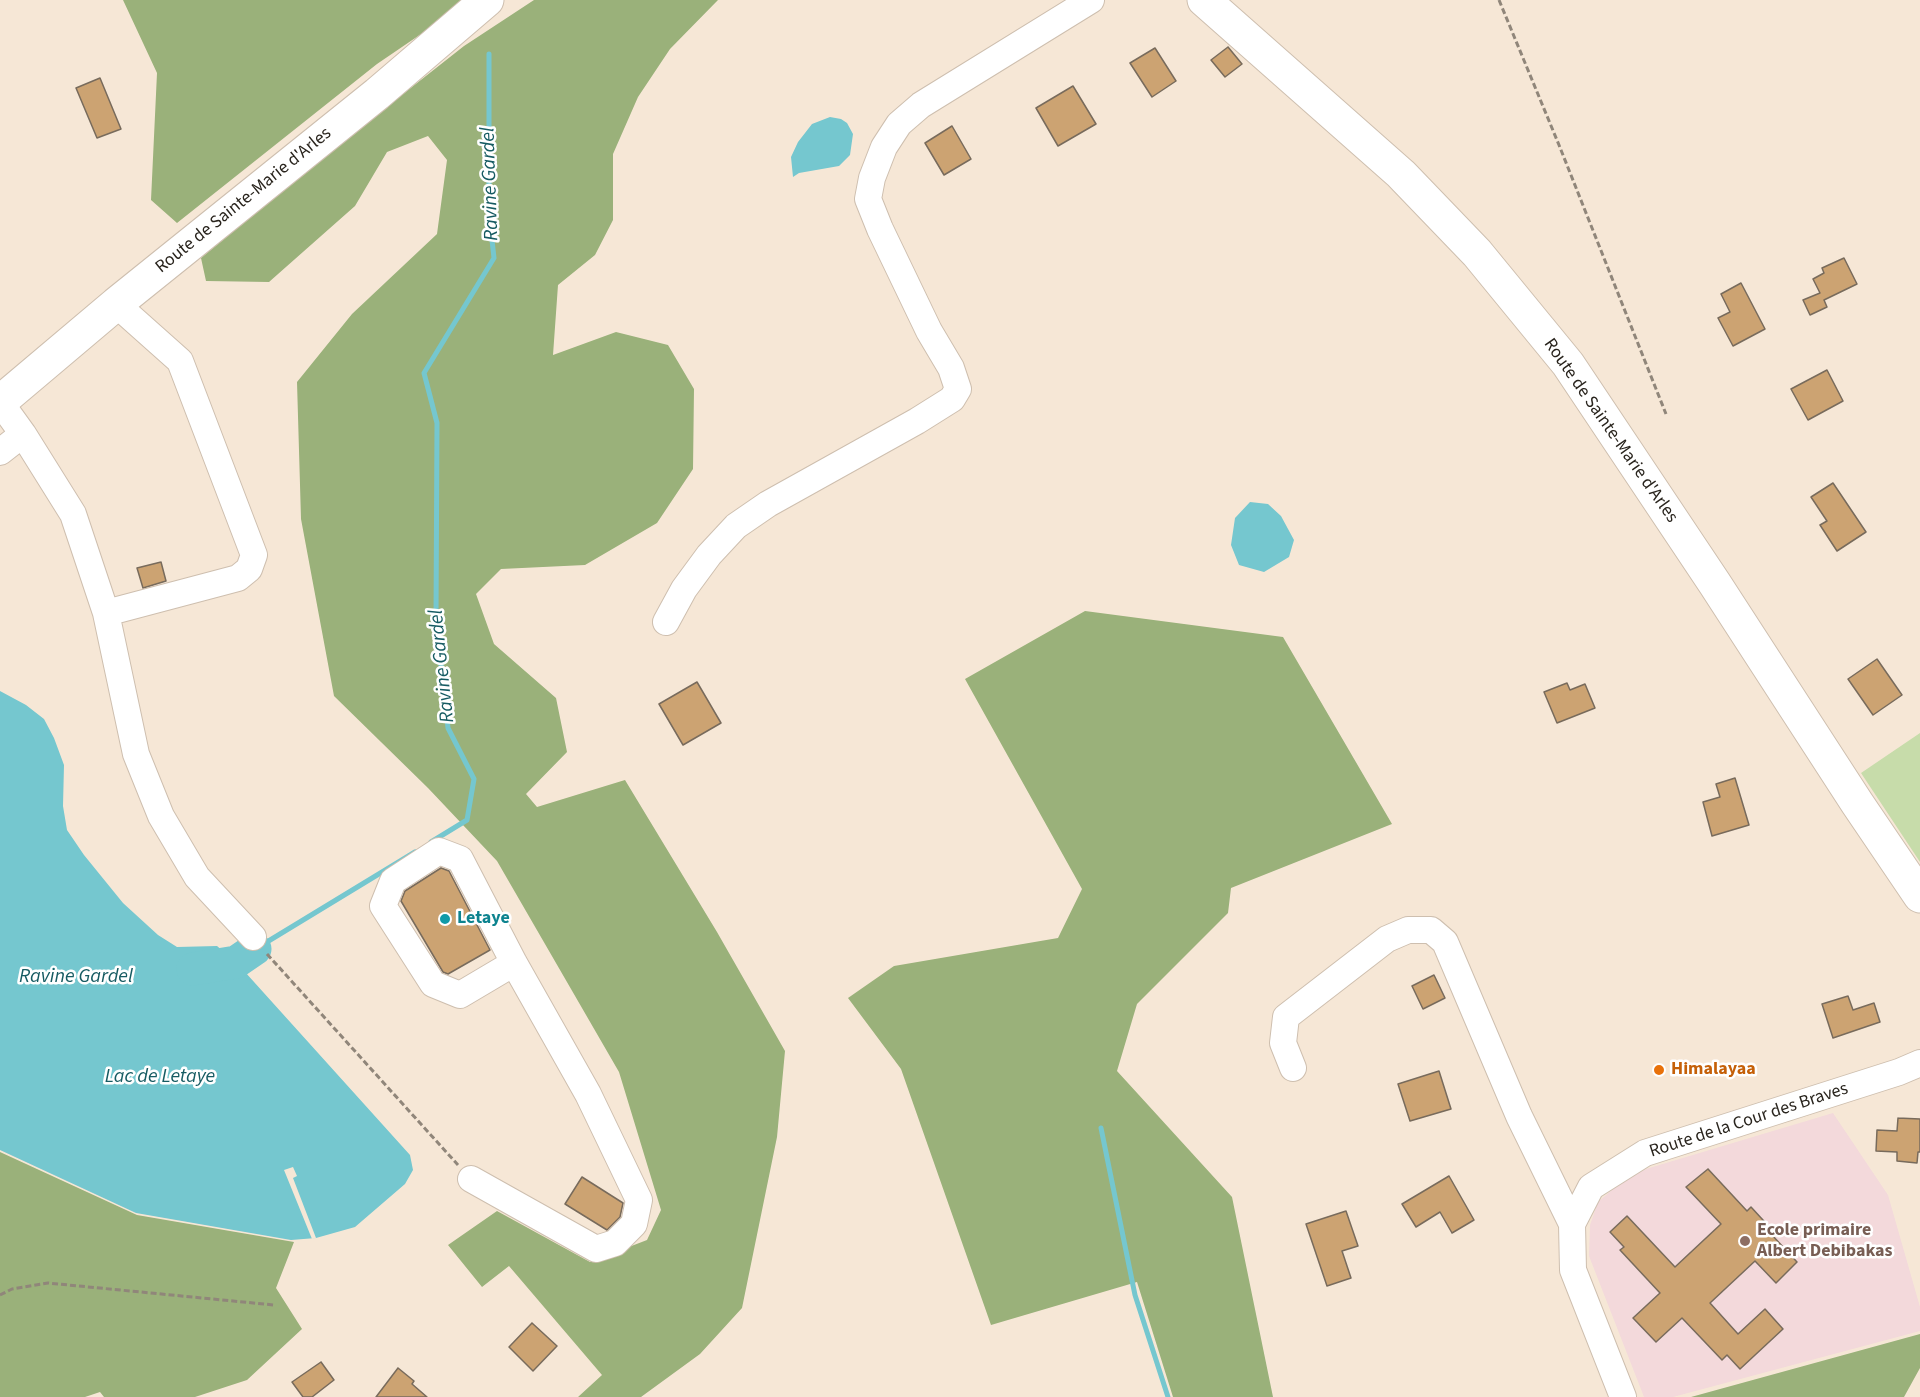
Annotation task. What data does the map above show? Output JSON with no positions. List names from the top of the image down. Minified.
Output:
{"streets":{"main road":["Route de Sainte-Marie d'Arles"],"street":["Route de la Cour des Braves"]},"water":["Ravine Gardel","Lac de Letaye"],"places":["Letaye","Himalayaa","Ecole primaire Albert Debibakas"]}
